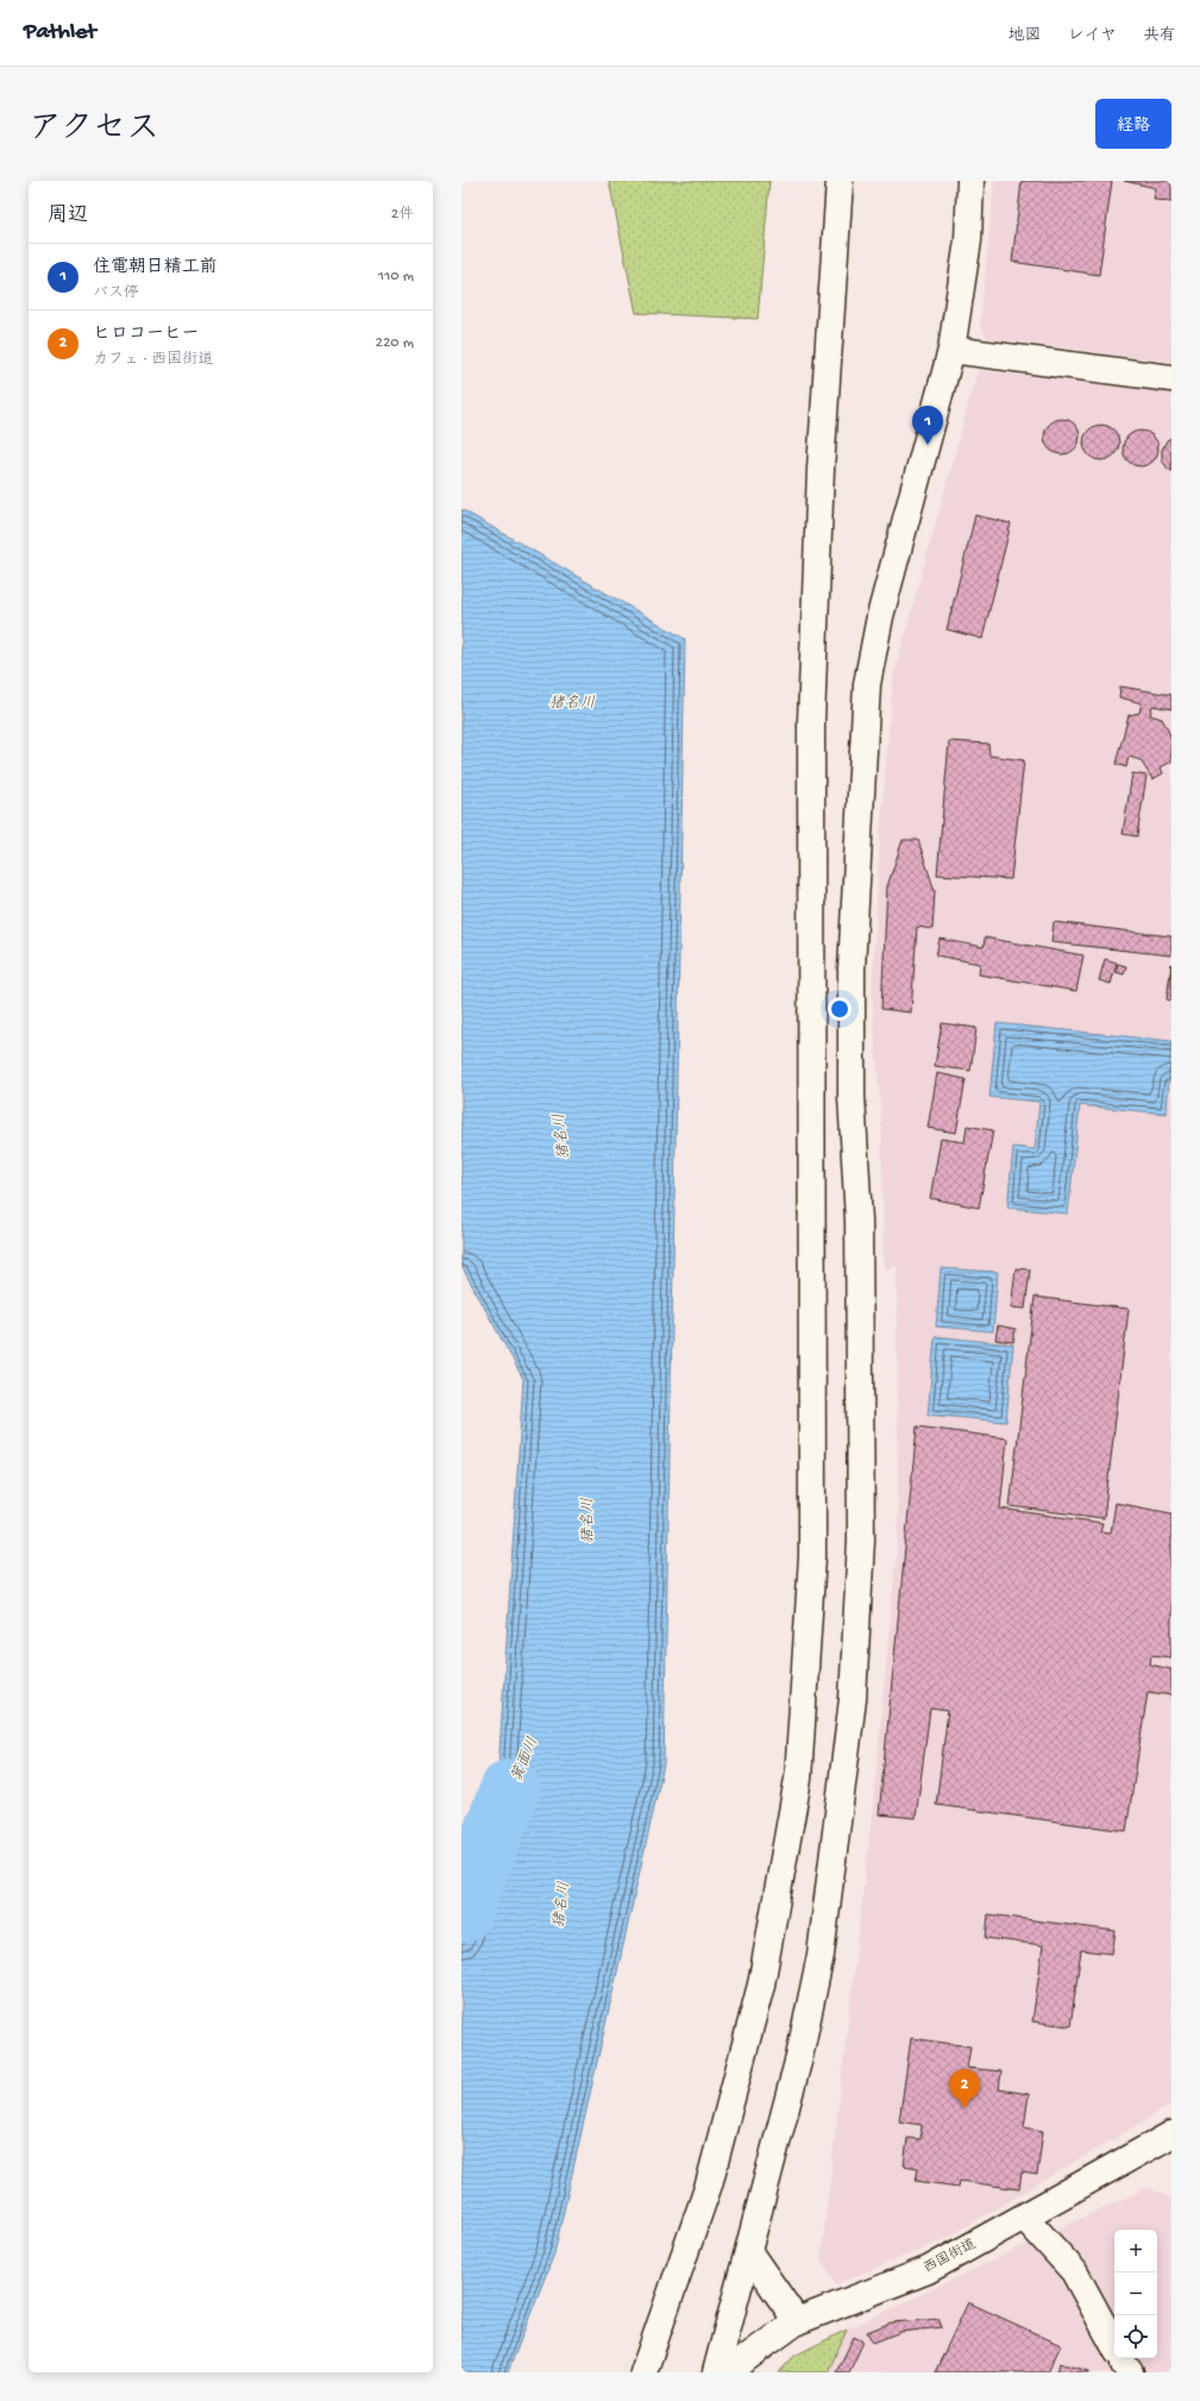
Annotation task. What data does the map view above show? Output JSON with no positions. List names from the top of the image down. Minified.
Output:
{"streets":{"street":["西国街道"]},"water":["猪名川","箕面川"],"page":{"header":"Pathlet","nav":["地図","レイヤ","共有"],"title":"アクセス","buttons":"経路","heading":["周辺","2件"],"list":[{"mark":"1","name":"住電朝日精工前","note":"バス停","value":"110 m"},{"mark":"2","name":"ヒロコーヒー","note":"カフェ · 西国街道","value":"220 m"}],"pins":["1","2"],"map_buttons":["+","−"]}}
